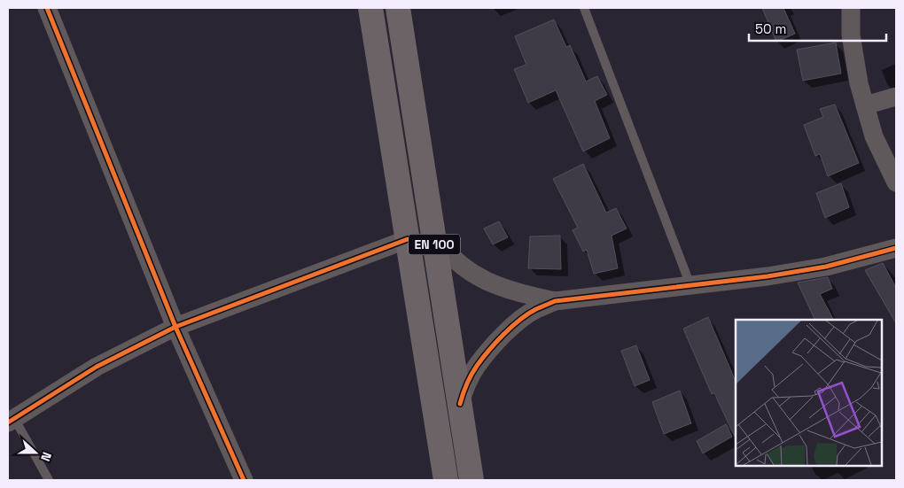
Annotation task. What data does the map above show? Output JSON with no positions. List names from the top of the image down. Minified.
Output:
{"streets":{"main road":["EN 100"]},"scale_bar":"50 m","north":"right"}
